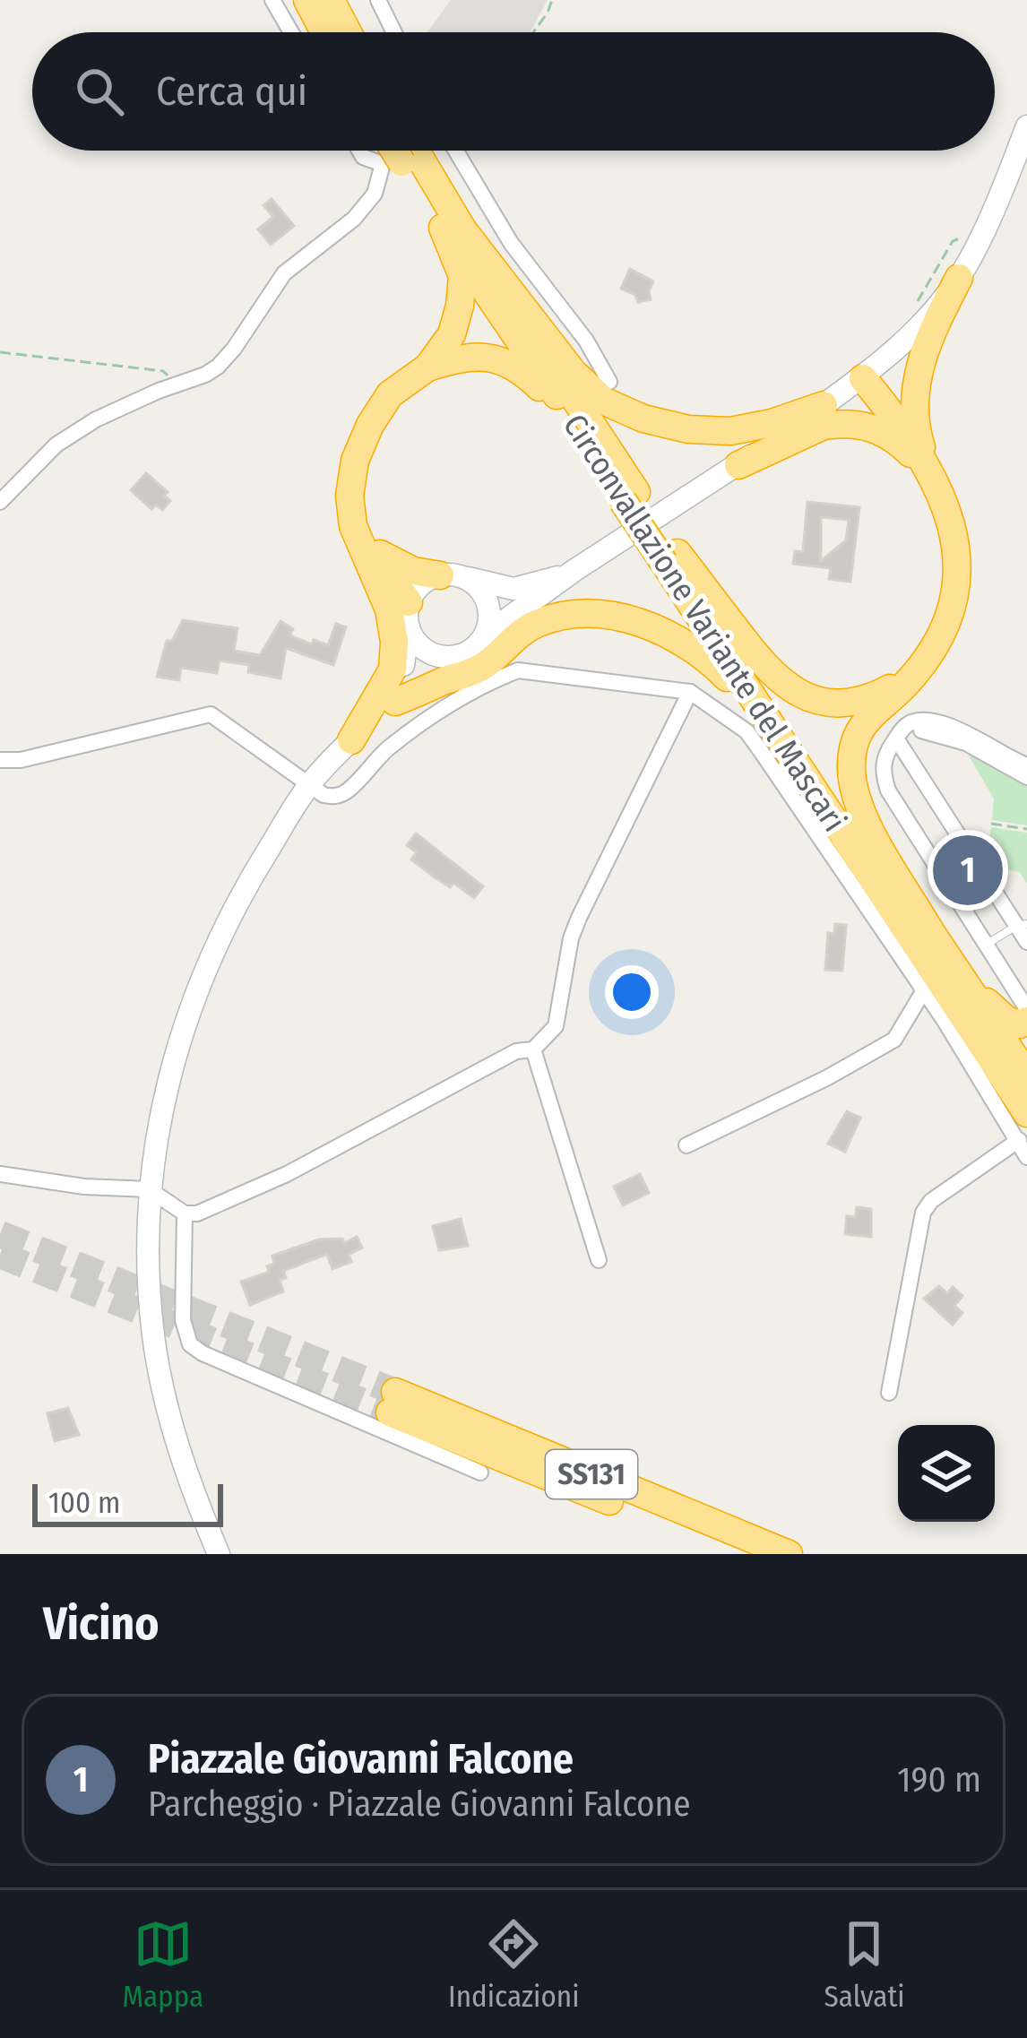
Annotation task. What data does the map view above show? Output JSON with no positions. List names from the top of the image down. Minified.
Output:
{"streets":{"highway":["Circonvallazione Variante del Mascari","SS131"]},"scale_bar":"100 m","page":{"search":"Cerca qui","pins":"1","scale":"100 m","heading":"Vicino","list":[{"mark":"1","name":"Piazzale Giovanni Falcone","note":"Parcheggio · Piazzale Giovanni Falcone","value":"190 m"}],"nav":["Mappa","Indicazioni","Salvati"]}}
